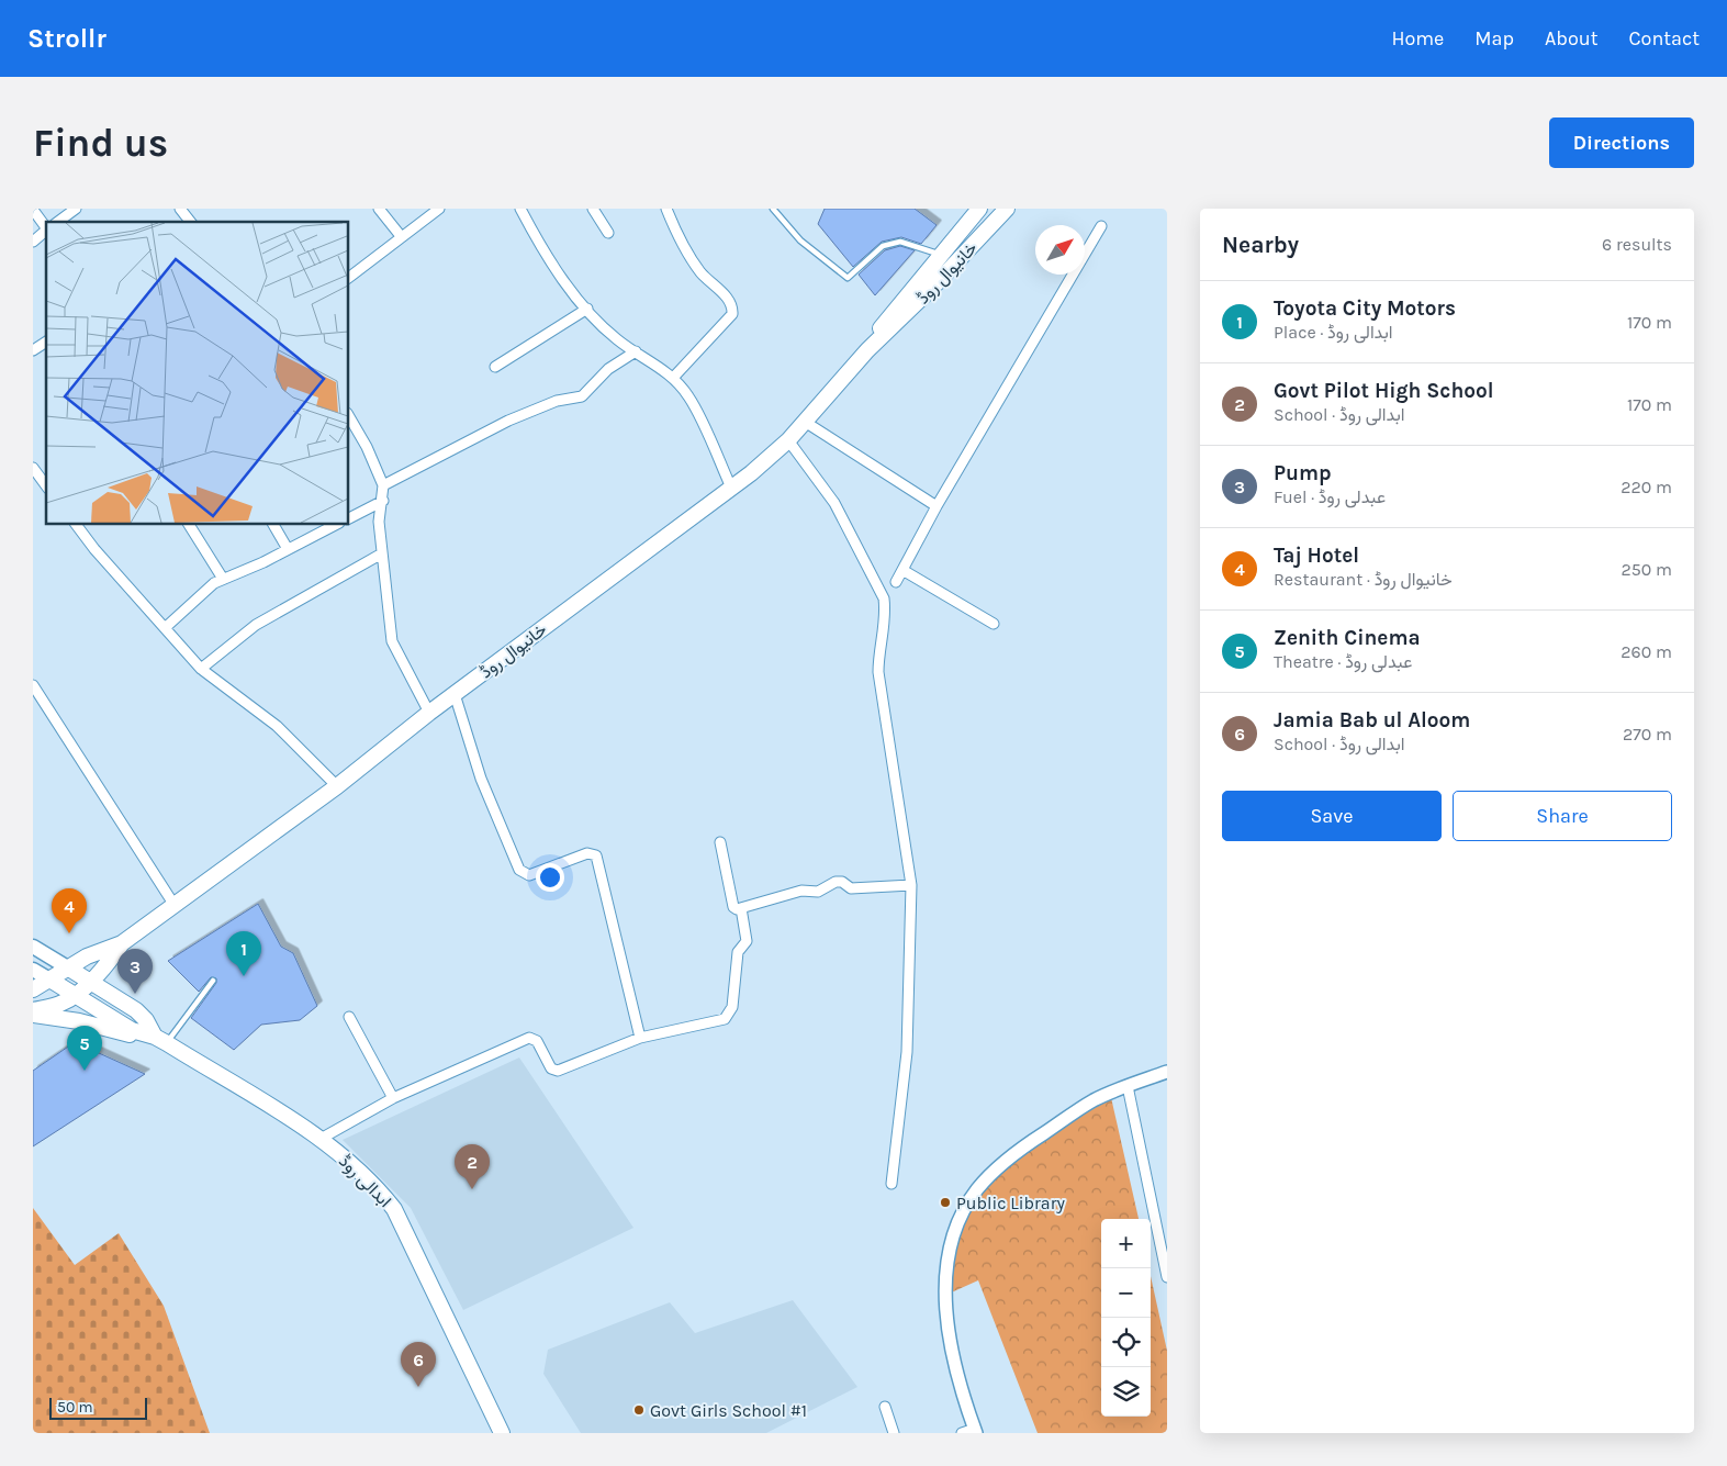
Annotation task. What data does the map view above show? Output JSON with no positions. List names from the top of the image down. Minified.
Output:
{"streets":{"main road":["خانیوال روڈ","ابدالی روڈ"]},"places":["Public Library","Govt Girls School #1"],"scale_bar":"50 m","north":"top right","page":{"header":"Strollr","nav":["Home","Map","About","Contact"],"buttons":["Directions",["Save","Share"]],"title":"Find us","heading":["Nearby","6 results"],"list":[{"mark":"1","name":"Toyota City Motors","note":"Place · ابدالی روڈ","value":"170 m"},{"mark":"2","name":"Govt Pilot High School","note":"School · ابدالی روڈ","value":"170 m"},{"mark":"3","name":"Pump","note":"Fuel · عبدلی روڈ","value":"220 m"},{"mark":"4","name":"Taj Hotel","note":"Restaurant · خانیوال روڈ","value":"250 m"},{"mark":"5","name":"Zenith Cinema","note":"Theatre · عبدلی روڈ","value":"260 m"},{"mark":"6","name":"Jamia Bab ul Aloom","note":"School · ابدالی روڈ","value":"270 m"}],"pins":["4","1","3","5","2","6"],"map_buttons":["+","−"],"scale":"50 m"}}
